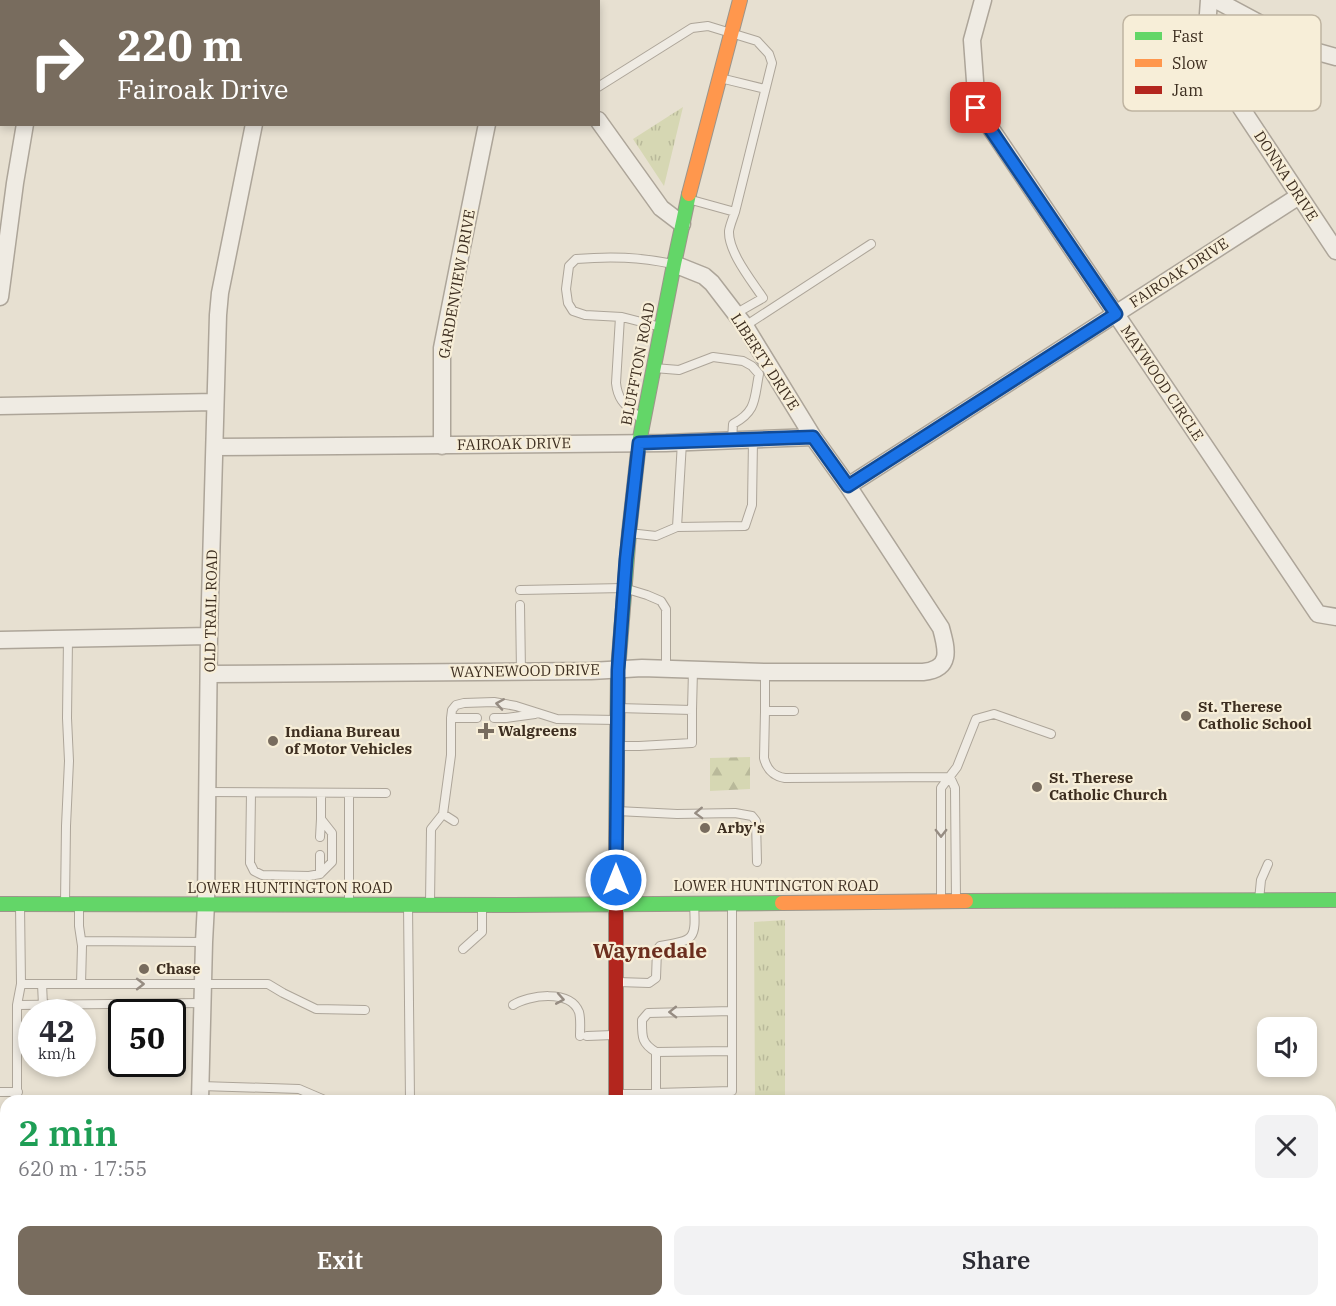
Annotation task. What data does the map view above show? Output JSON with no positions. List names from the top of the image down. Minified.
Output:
{"streets":{"main road":["BLUFFTON ROAD","LOWER HUNTINGTON ROAD"],"street":["DONNA DRIVE","FAIROAK DRIVE","GARDENVIEW DRIVE","LIBERTY DRIVE","MAYWOOD CIRCLE","OLD TRAIL ROAD","WAYNEWOOD DRIVE"]},"crossings":[["DONNA DRIVE","FAIROAK DRIVE"],["FAIROAK DRIVE","GARDENVIEW DRIVE"],["FAIROAK DRIVE","LIBERTY DRIVE"],["FAIROAK DRIVE","BLUFFTON ROAD"],["FAIROAK DRIVE","MAYWOOD CIRCLE"],["FAIROAK DRIVE","OLD TRAIL ROAD"],["LIBERTY DRIVE","BLUFFTON ROAD"],["LIBERTY DRIVE","WAYNEWOOD DRIVE"],["BLUFFTON ROAD","WAYNEWOOD DRIVE"],["BLUFFTON ROAD","LOWER HUNTINGTON ROAD"],["OLD TRAIL ROAD","WAYNEWOOD DRIVE"],["OLD TRAIL ROAD","LOWER HUNTINGTON ROAD"]],"districts":["Waynedale"],"places":{"other":["St. Therese Catholic School","Indiana Bureau of Motor Vehicles","St. Therese Catholic Church","Arby's","Chase"],"health":["Walgreens"]},"legend":["Fast","Slow","Jam"],"page":{"turn":["220 m","Fairoak Drive"],"speed":"42 km/h","limit":"50","heading":["2 min","620 m · 17:55"],"buttons":["Exit","Share"]}}
